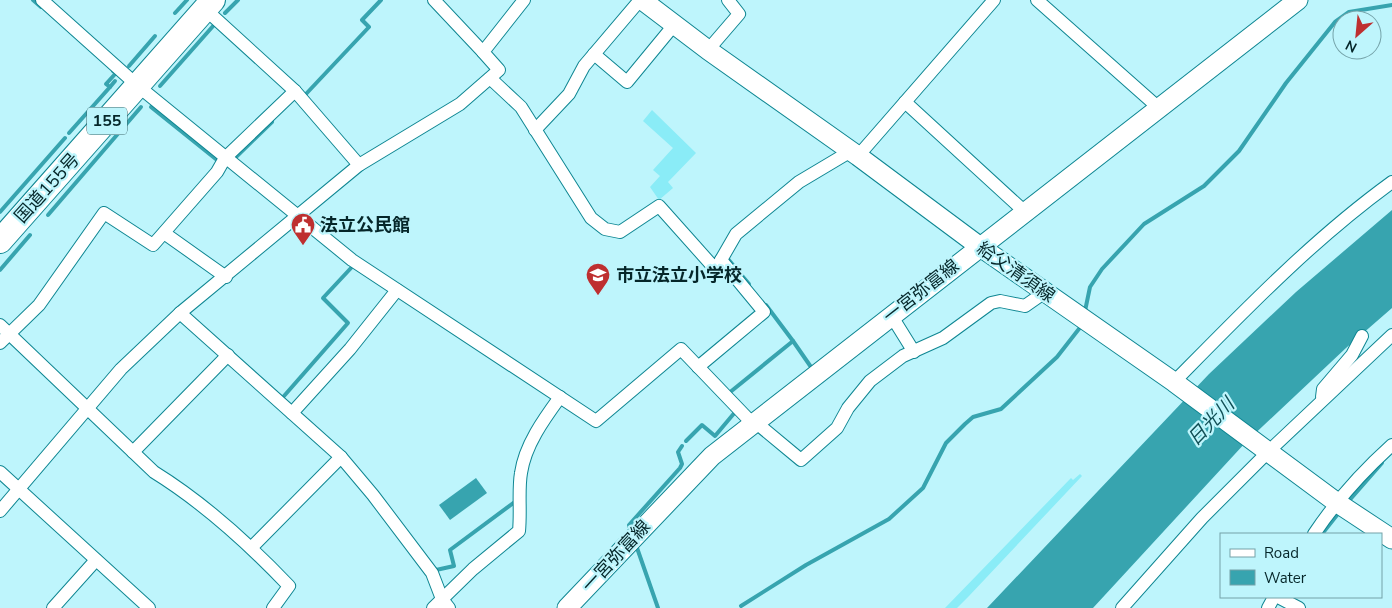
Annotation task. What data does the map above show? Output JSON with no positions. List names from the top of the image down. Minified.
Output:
{"streets":{"highway":["155","国道155号"],"main road":["給父清須線","一宮弥富線"]},"crossings":[["給父清須線","一宮弥富線"]],"water":["日光川"],"places":{"public building":["法立公民館"],"school or university":["市立法立小学校"]},"legend":["Road","Water"],"north":"bottom left"}
